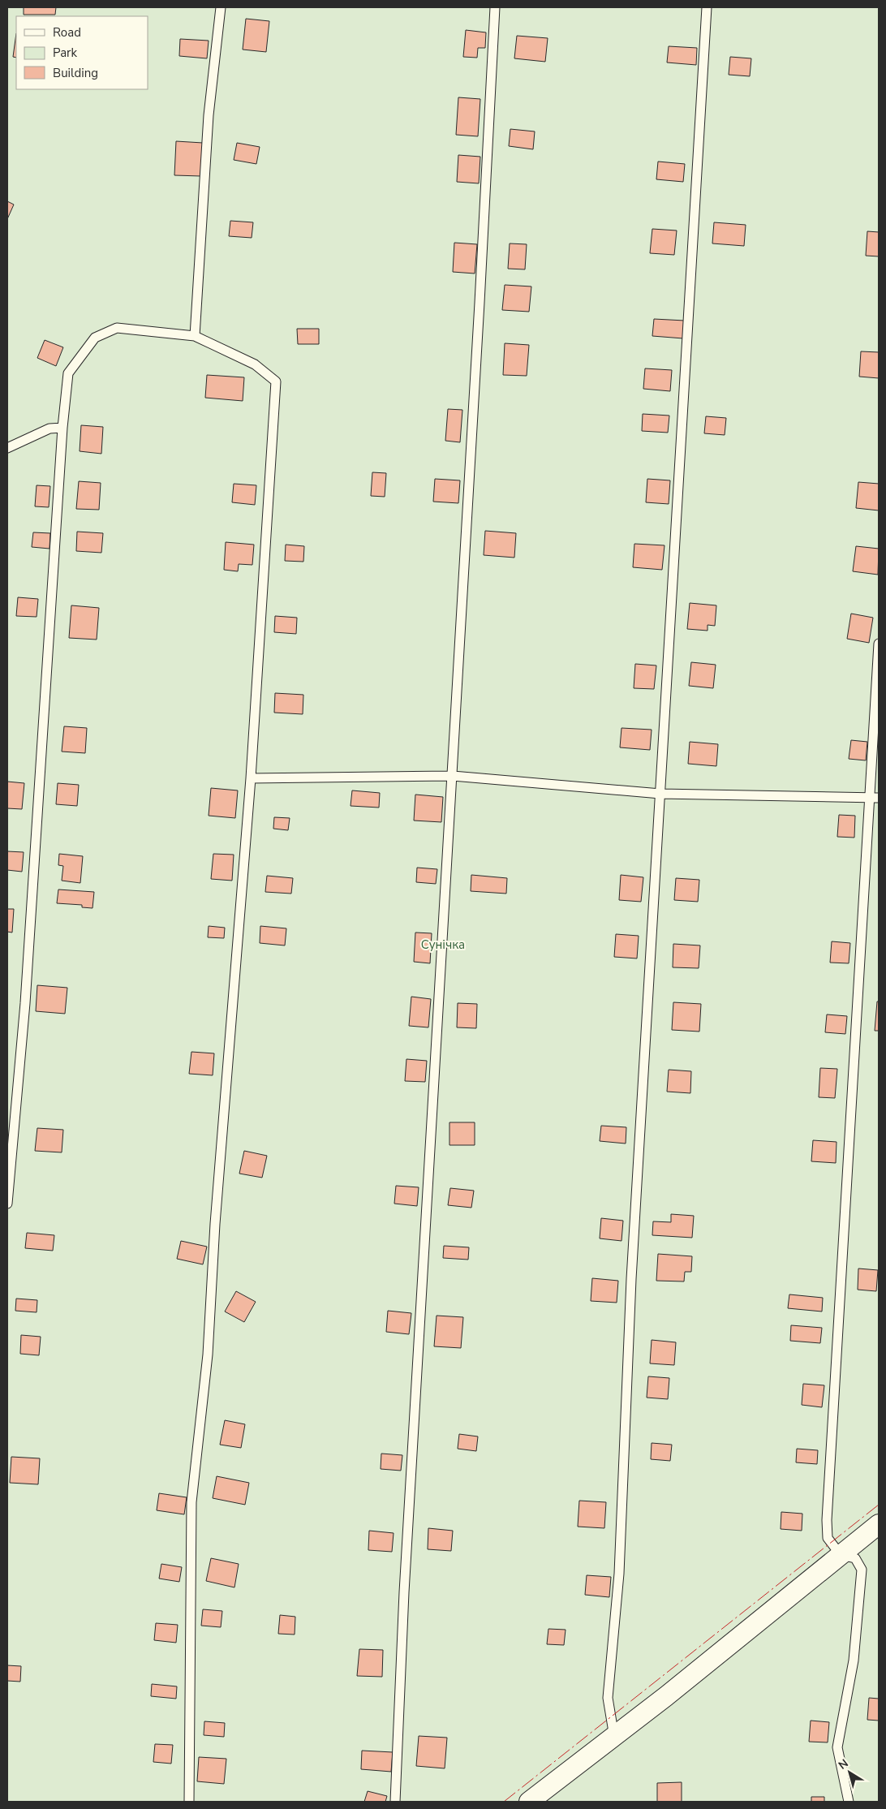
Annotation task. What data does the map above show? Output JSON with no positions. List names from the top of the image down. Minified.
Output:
{"parks":["Сунічка"],"legend":["Road","Park","Building"],"north":"top left"}
